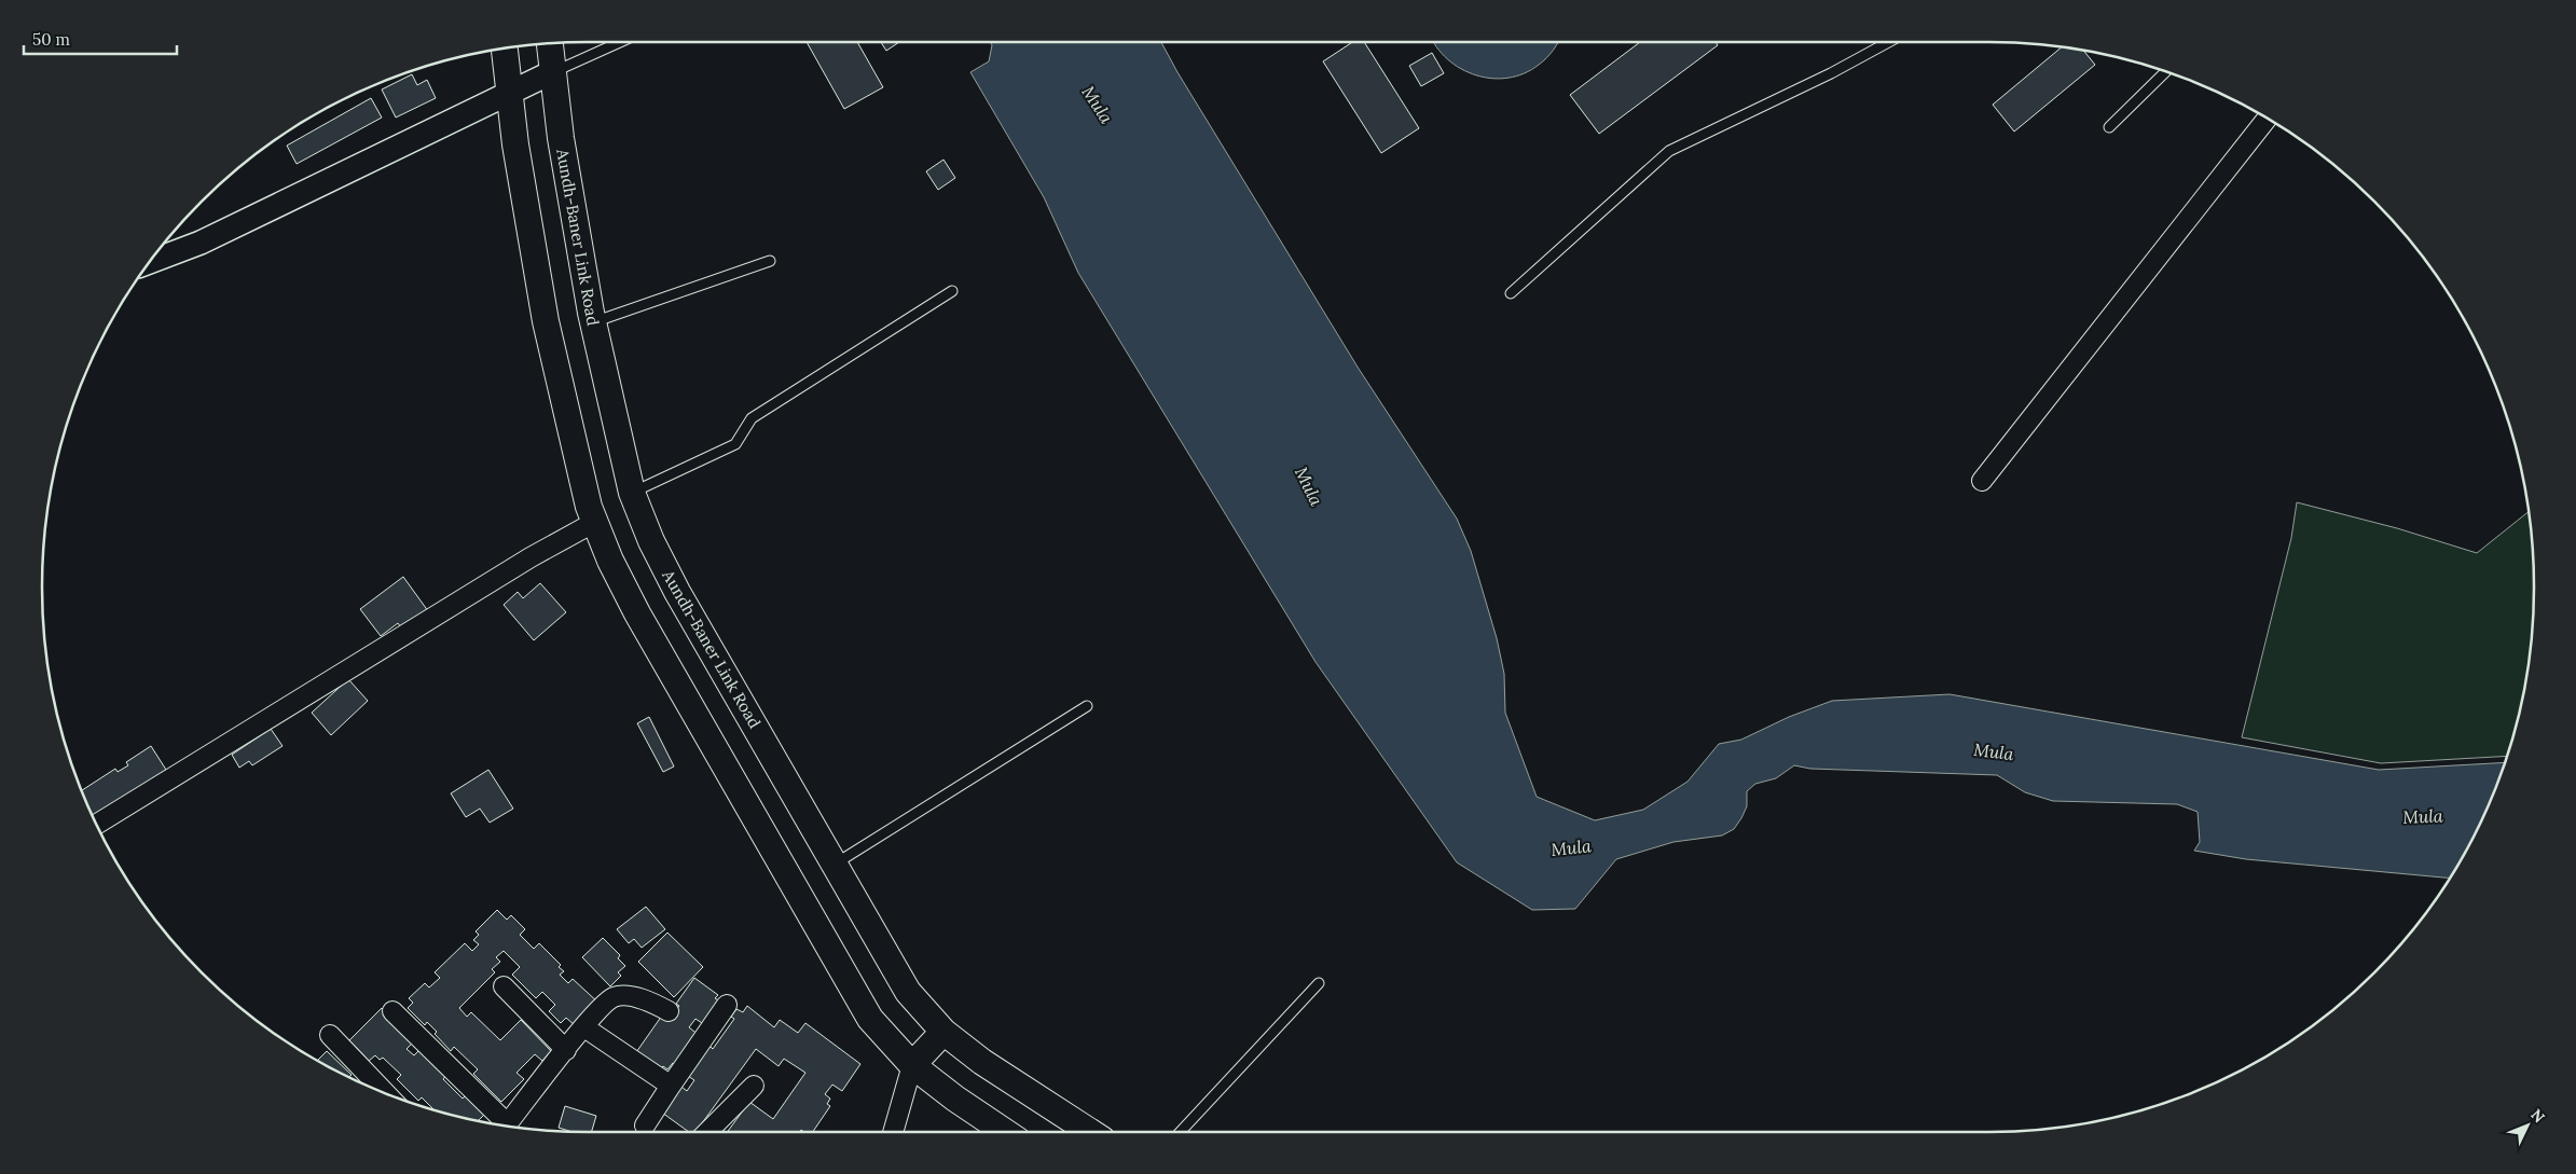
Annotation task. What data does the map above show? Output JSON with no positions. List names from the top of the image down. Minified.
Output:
{"streets":{"main road":["Aundh-Baner Link Road"]},"water":["Mula"],"scale_bar":"50 m","north":"top right"}
